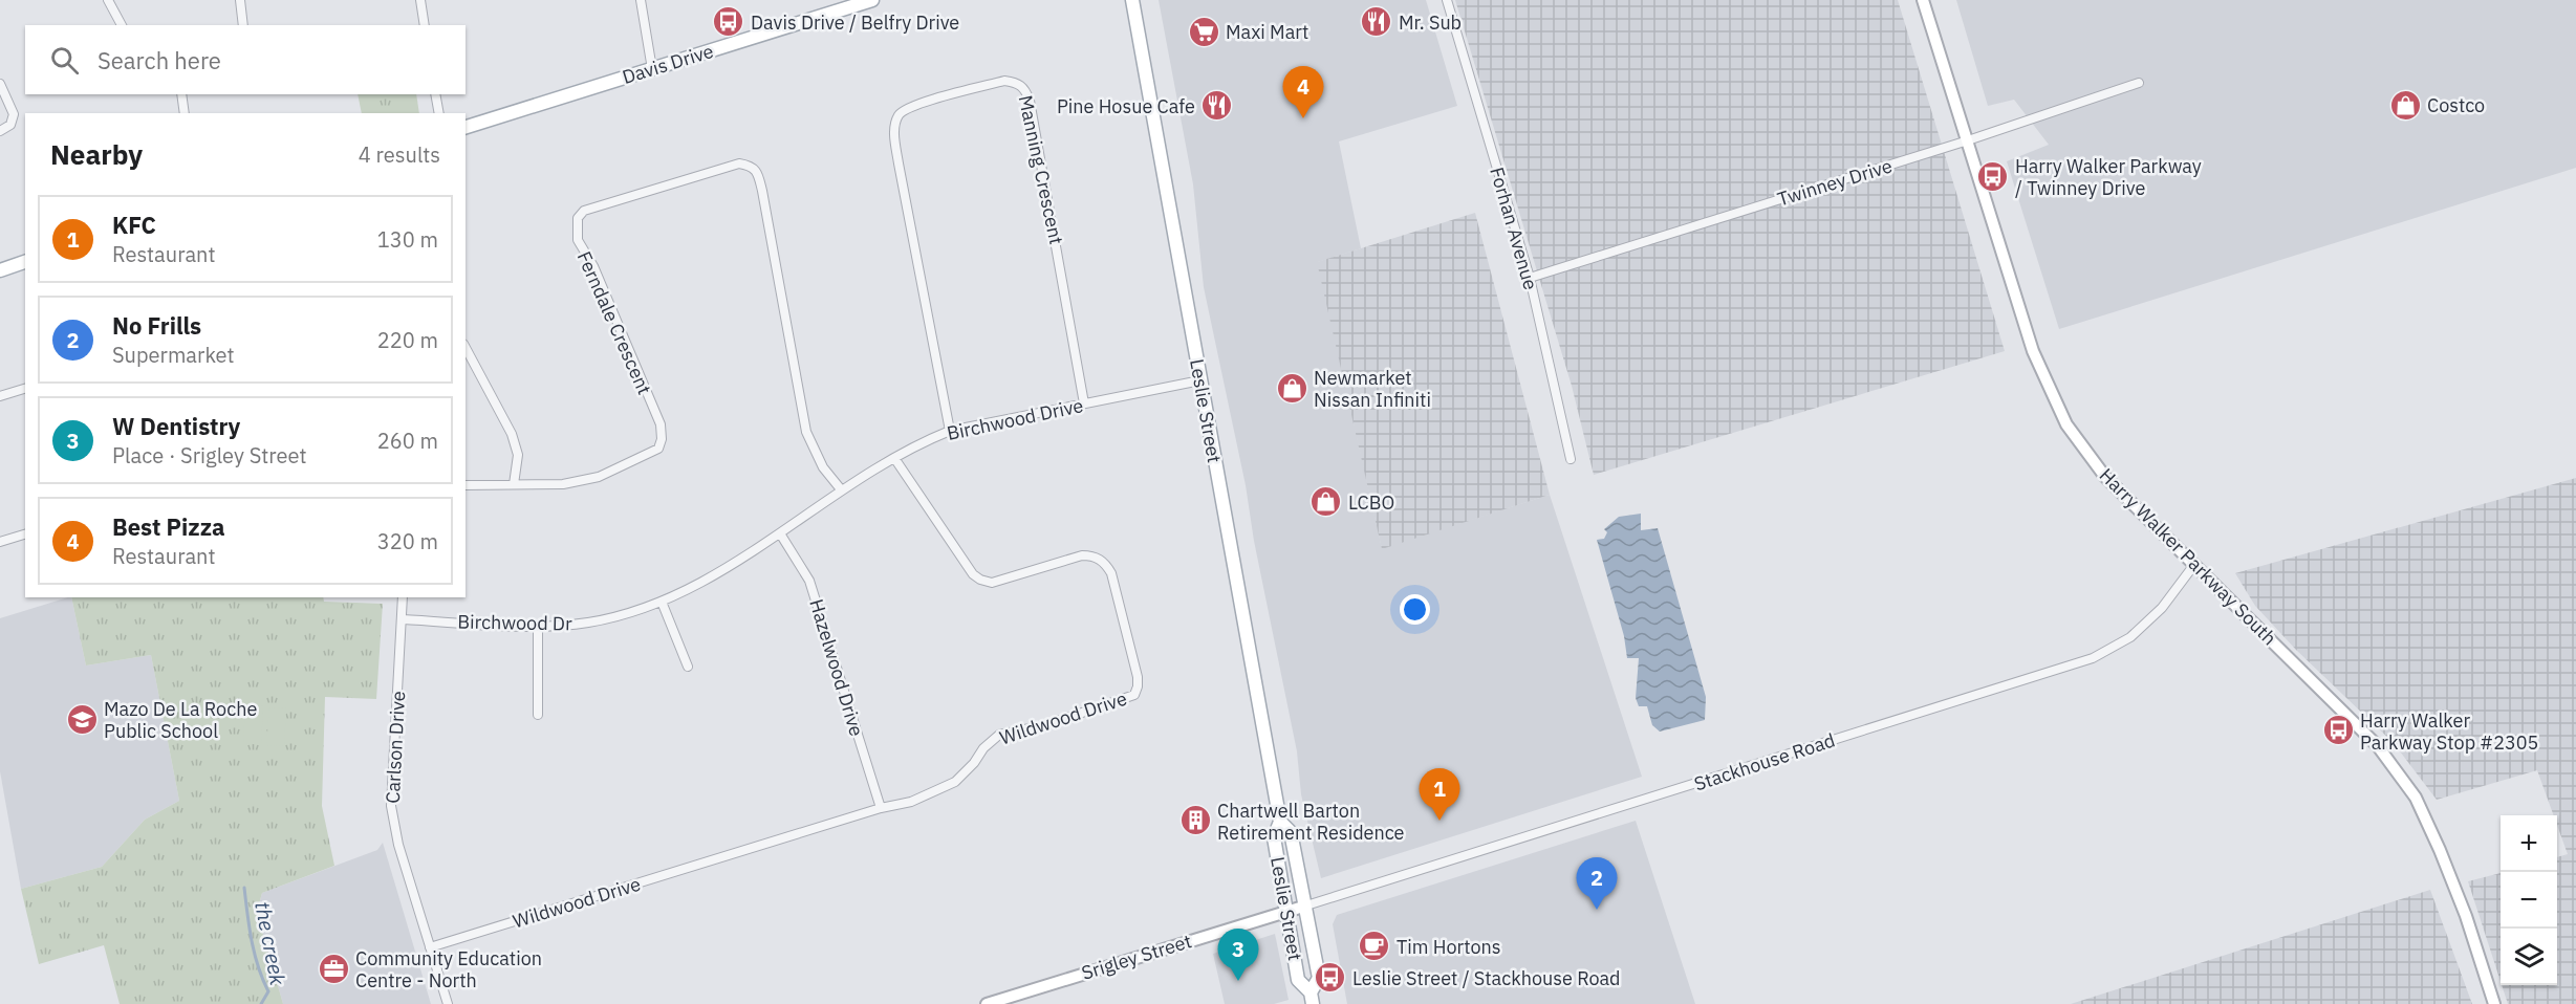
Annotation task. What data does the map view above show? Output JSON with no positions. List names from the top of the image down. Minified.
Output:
{"streets":{"main road":["Davis Drive","Leslie Street"],"street":["Manning Crescent","Twinney Drive","Forhan Avenue","Ferndale Crescent","Birchwood Drive","Harry Walker Parkway South","Birchwood Dr","Hazelwood Drive","Wildwood Drive","Carlson Drive","Stackhouse Road","Srigley Street"]},"crossings":[["Manning Crescent","Birchwood Drive"],["Twinney Drive","Forhan Avenue"],["Twinney Drive","Harry Walker Parkway South"],["Ferndale Crescent","Birchwood Drive"],["Leslie Street","Birchwood Drive"],["Leslie Street","Stackhouse Road"],["Leslie Street","Srigley Street"],["Birchwood Drive","Wildwood Drive"],["Harry Walker Parkway South","Stackhouse Road"],["Birchwood Dr","Carlson Drive"],["Hazelwood Drive","Wildwood Drive"],["Wildwood Drive","Carlson Drive"],["Stackhouse Road","Srigley Street"]],"water":["the creek"],"places":{"bus stop":["Davis Drive / Belfry Drive","Harry Walker Parkway / Twinney Drive","Harry Walker Parkway Stop #2305","Leslie Street / Stackhouse Road"],"restaurant":["Mr. Sub","Pine Hosue Cafe"],"supermarket":["Maxi Mart"],"shop":["Costco","Newmarket Nissan Infiniti","LCBO"],"school or university":["Mazo De La Roche Public School"],"building":["Chartwell Barton Retirement Residence"],"cafe":["Tim Hortons"],"office":["Community Education Centre - North"]},"page":{"search":"Search here","pins":["4","1","2","3"],"heading":["Nearby","4 results"],"list":[{"mark":"1","name":"KFC","note":"Restaurant","value":"130 m"},{"mark":"2","name":"No Frills","note":"Supermarket","value":"220 m"},{"mark":"3","name":"W Dentistry","note":"Place · Srigley Street","value":"260 m"},{"mark":"4","name":"Best Pizza","note":"Restaurant","value":"320 m"}],"map_buttons":["+","−"]}}
